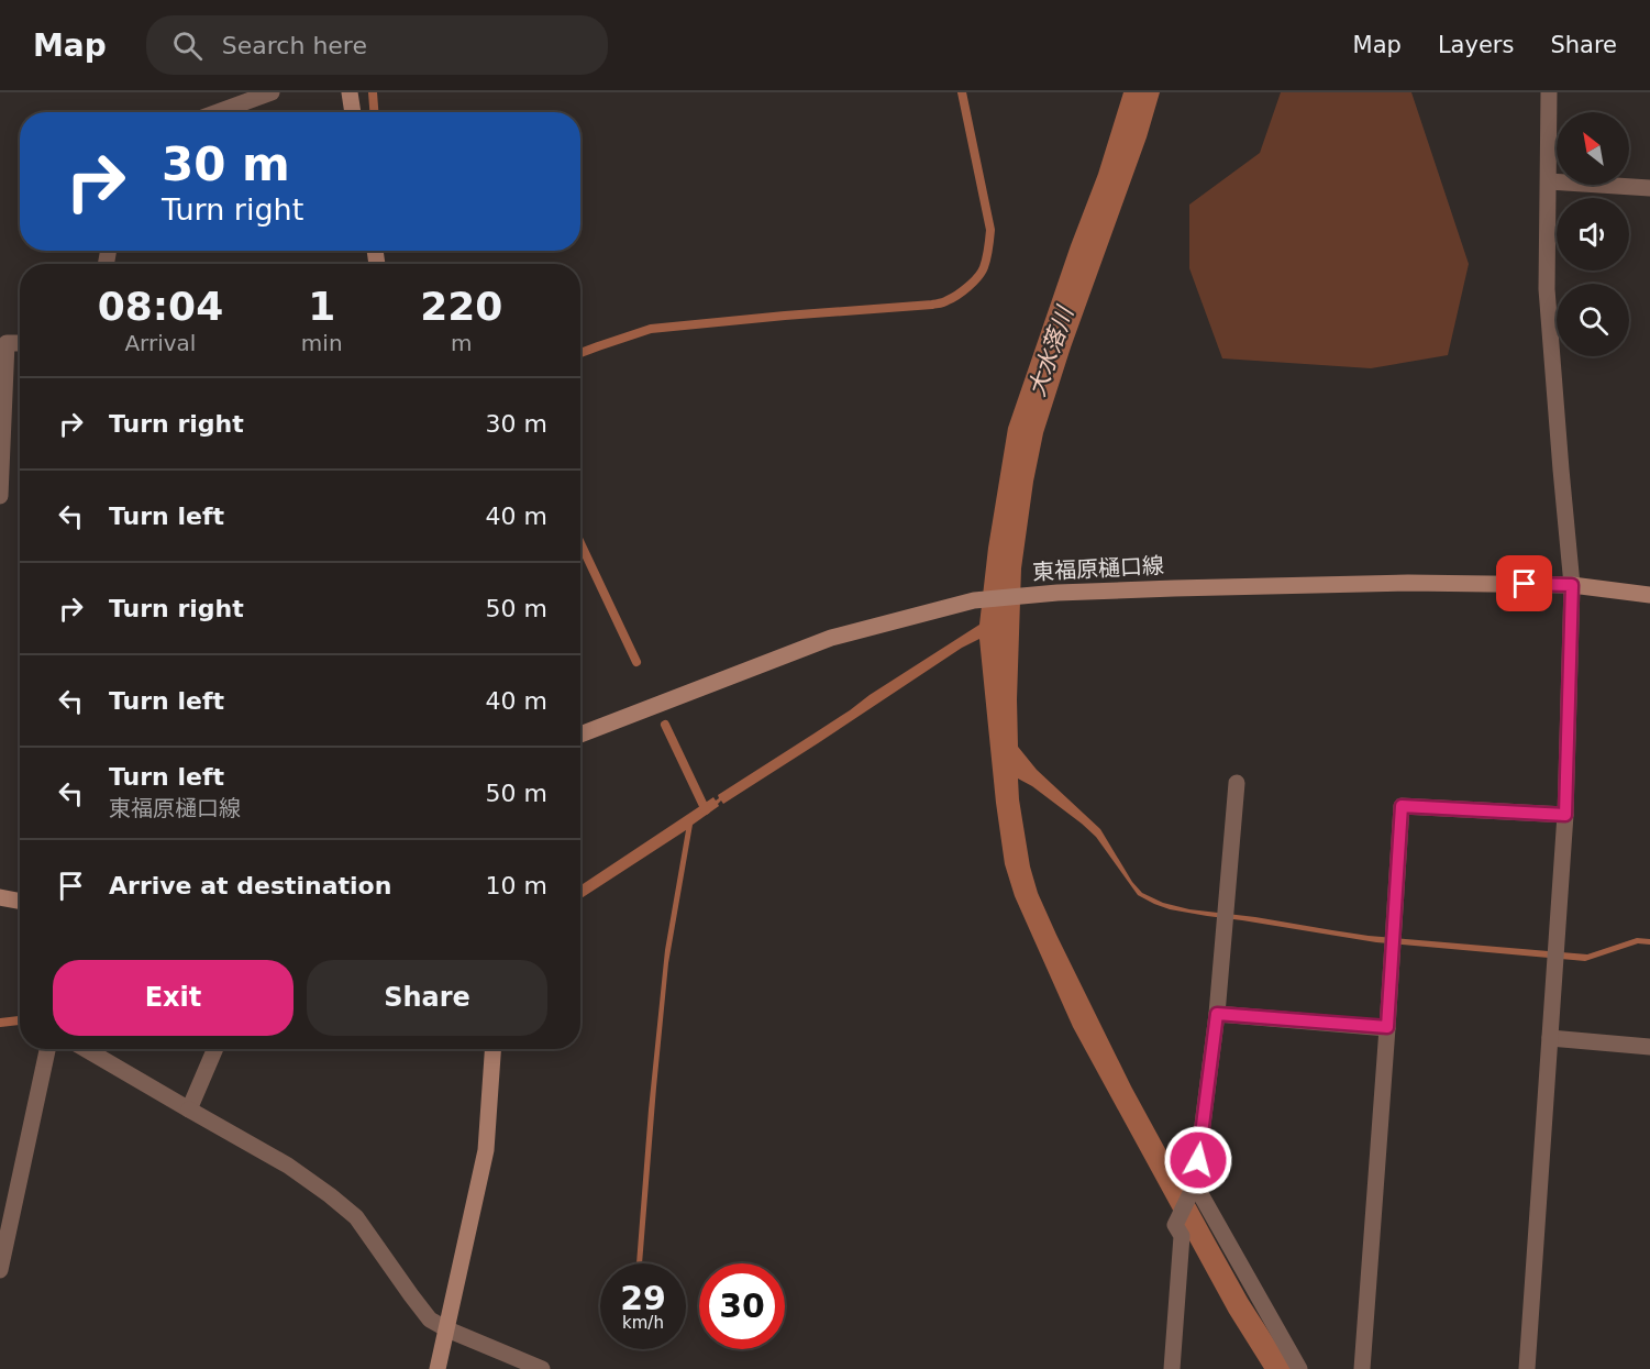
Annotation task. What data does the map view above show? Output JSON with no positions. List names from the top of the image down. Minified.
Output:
{"streets":{"main road":["東福原樋口線"]},"water":["大水落川"],"north":"top left","page":{"header":"Map","search":"Search here","nav":["Map","Layers","Share"],"turn":["30 m","Turn right"],"eta":["08:04","Arrival","1","min","220","m"],"list":[{"name":"Turn right","value":"30 m"},{"name":"Turn left","value":"40 m"},{"name":"Turn right","value":"50 m"},{"name":"Turn left","value":"40 m"},{"name":"Turn left","note":"東福原樋口線","value":"50 m"},{"name":"Arrive at destination","value":"10 m"}],"buttons":["Exit","Share"],"speed":"29 km/h","limit":"30"}}
